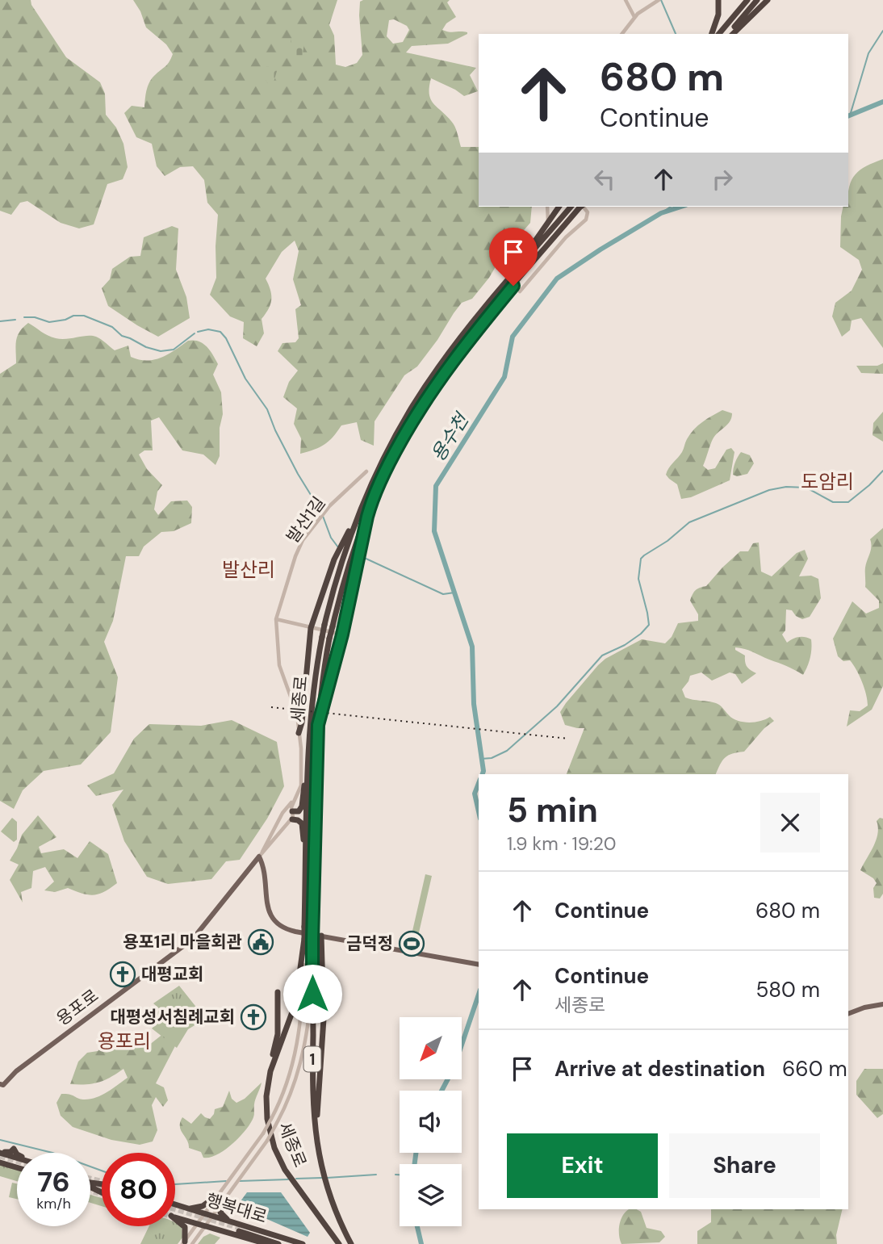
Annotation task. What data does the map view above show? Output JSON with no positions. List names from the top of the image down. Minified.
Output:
{"streets":{"highway":["세종로","1","행복대로"],"main road":["용포로"],"street":["발산1길"]},"districts":["도암리","발산리","용포리"],"water":["용수천"],"places":{"public building":["용포1리 마을회관"],"sports":["금덕정"],"church":["대평교회","대평성서침례교회"]},"north":"bottom left","page":{"turn":["680 m","Continue"],"heading":["5 min","1.9 km · 19:20"],"list":[{"name":"Continue","value":"680 m"},{"name":"Continue","note":"세종로","value":"580 m"},{"name":"Arrive at destination","value":"660 m"}],"buttons":["Exit","Share"],"speed":"76 km/h","limit":"80"}}
